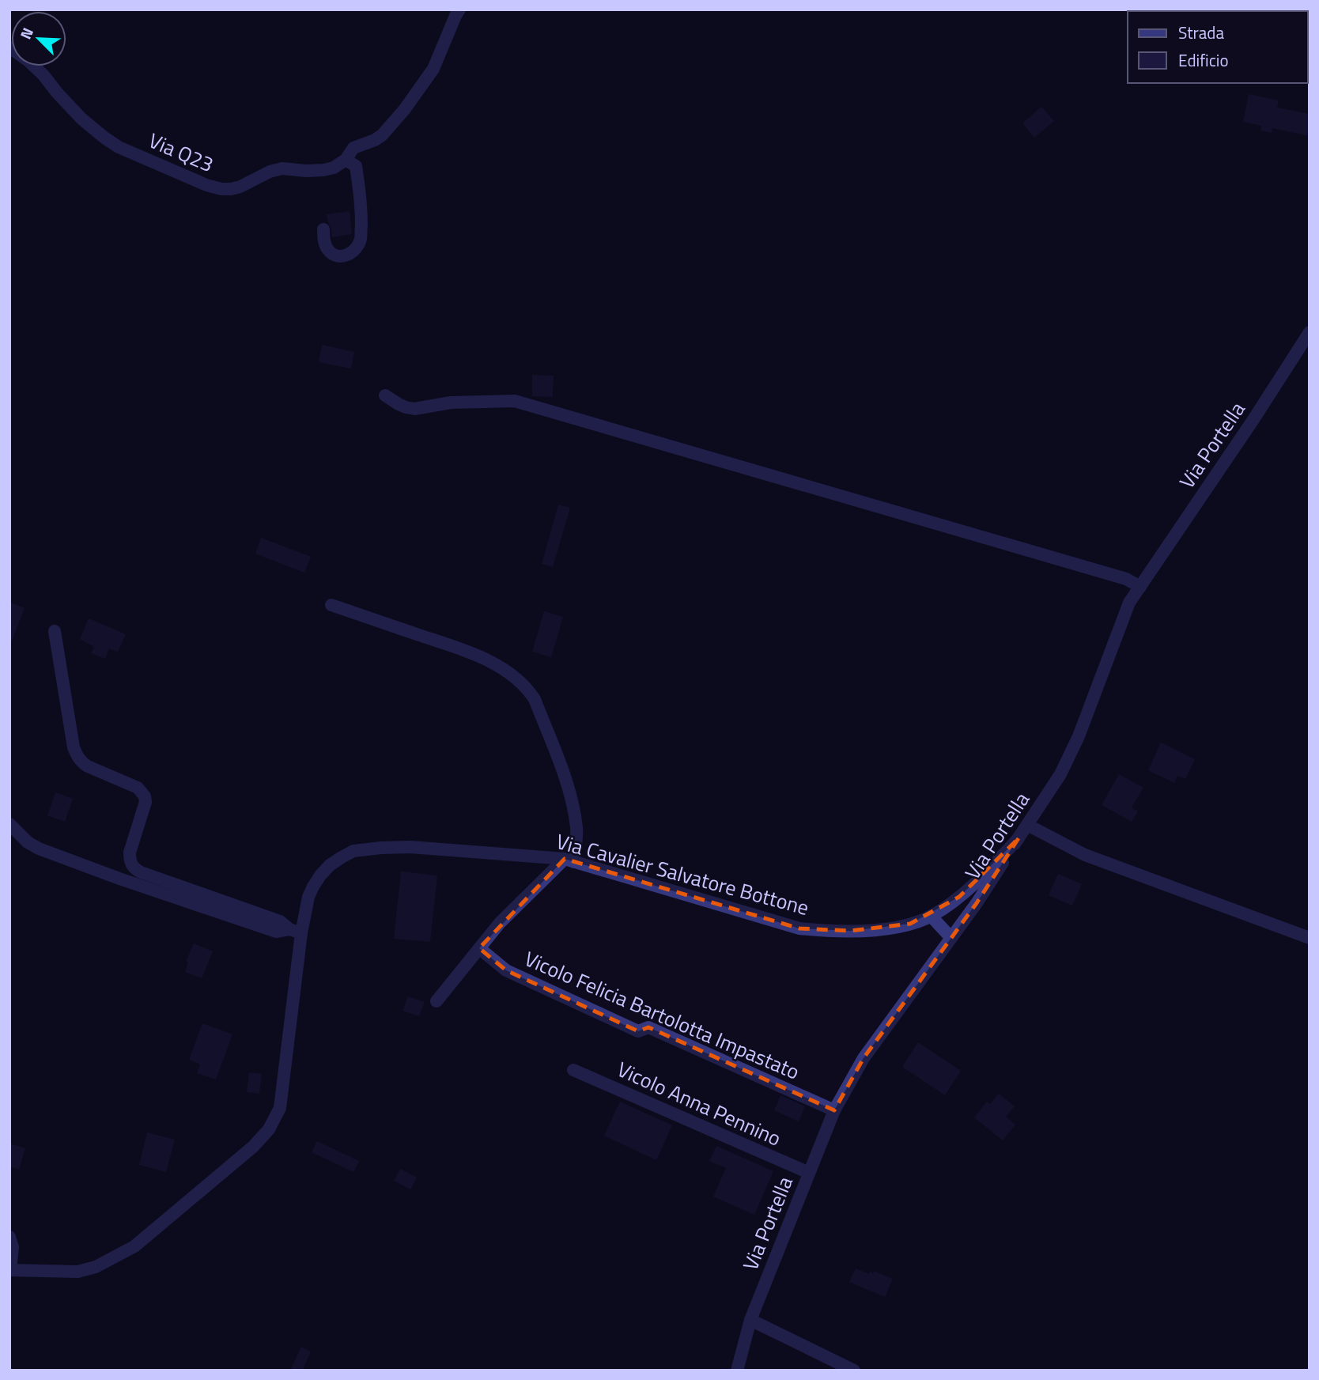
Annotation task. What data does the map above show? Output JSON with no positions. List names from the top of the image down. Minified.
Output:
{"streets":{"street":["Via Q23","Via Portella","Via Cavalier Salvatore Bottone","Vicolo Felicia Bartolotta Impastato","Vicolo Anna Pennino"]},"crossings":[["Via Portella","Via Cavalier Salvatore Bottone"],["Via Portella","Vicolo Felicia Bartolotta Impastato"],["Via Portella","Vicolo Anna Pennino"]],"legend":["Strada","Edificio"],"north":"top left"}
